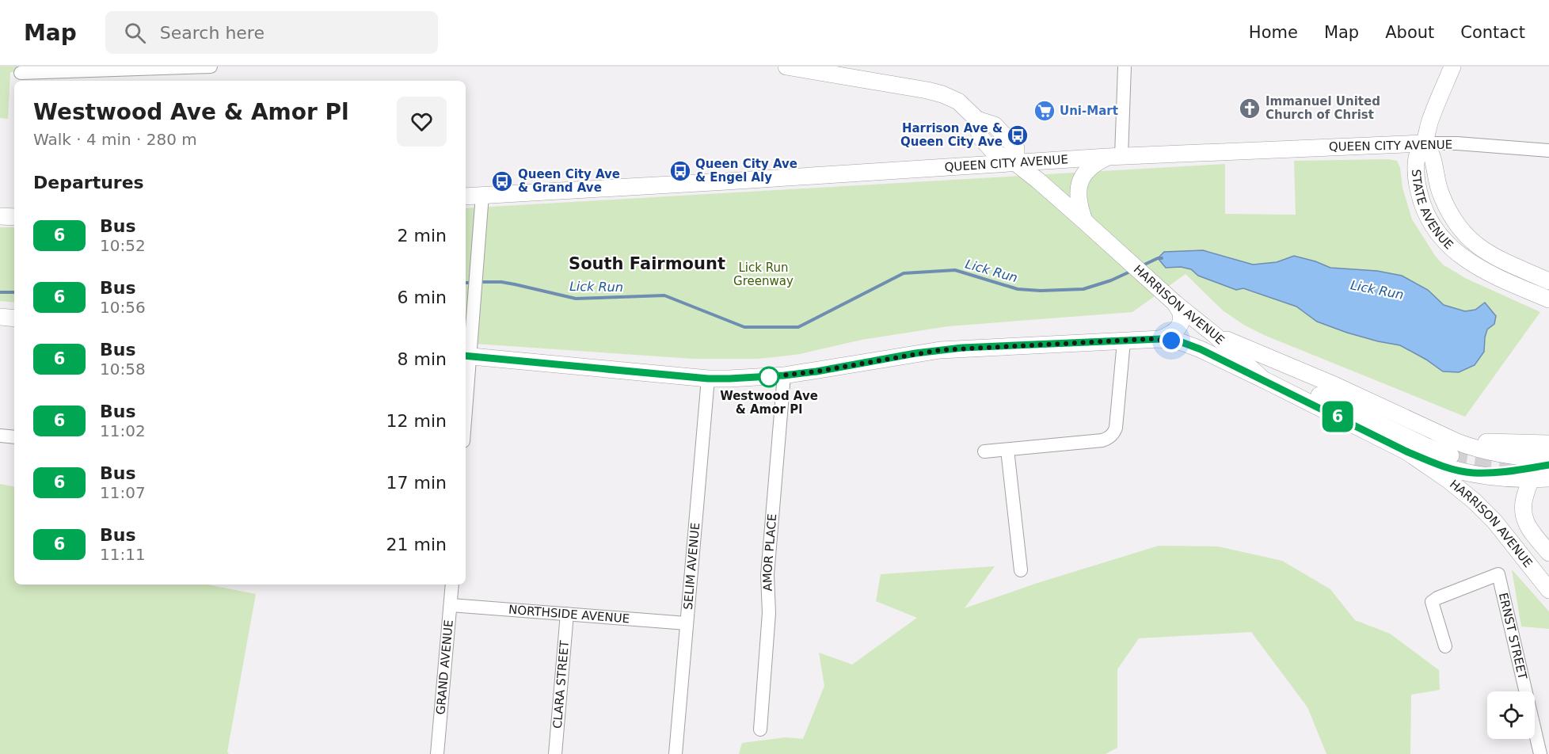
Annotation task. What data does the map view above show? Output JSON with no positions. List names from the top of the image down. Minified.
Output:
{"streets":{"main road":["QUEEN CITY AVENUE","STATE AVENUE","HARRISON AVENUE"],"street":["AMOR PLACE","SELIM AVENUE","NORTHSIDE AVENUE","ERNST STREET","GRAND AVENUE","CLARA STREET"]},"crossings":[["QUEEN CITY AVENUE","STATE AVENUE"],["QUEEN CITY AVENUE","HARRISON AVENUE"],["SELIM AVENUE","NORTHSIDE AVENUE"],["NORTHSIDE AVENUE","GRAND AVENUE"],["NORTHSIDE AVENUE","CLARA STREET"]],"districts":["South Fairmount"],"water":["Lick Run"],"parks":["Lick Run Greenway"],"places":{"church":["Immanuel United Church of Christ"],"supermarket":["Uni-Mart"],"bus stop":["Harrison Ave & Queen City Ave","Queen City Ave & Engel Aly","Queen City Ave & Grand Ave"],"other":["Westwood Ave & Amor Pl"]},"lines":["bus line 6"],"page":{"header":"Map","search":"Search here","nav":["Home","Map","About","Contact"],"on_map":"6","heading":[["Westwood Ave & Amor Pl","Walk · 4 min · 280 m"],"Departures"],"list":[{"mark":"6","name":"Bus","note":"10:52","value":"2 min"},{"mark":"6","name":"Bus","note":"10:56","value":"6 min"},{"mark":"6","name":"Bus","note":"10:58","value":"8 min"},{"mark":"6","name":"Bus","note":"11:02","value":"12 min"},{"mark":"6","name":"Bus","note":"11:07","value":"17 min"},{"mark":"6","name":"Bus","note":"11:11","value":"21 min"}]}}
